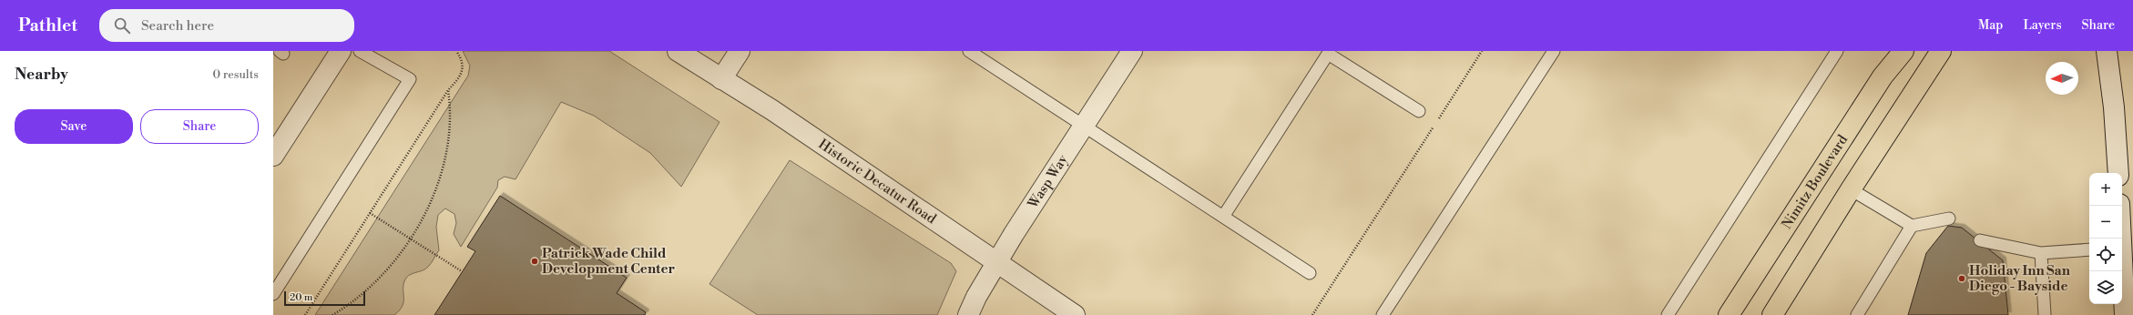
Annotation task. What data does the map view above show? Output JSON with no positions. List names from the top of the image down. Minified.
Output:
{"streets":{"main road":["Nimitz Boulevard"],"street":["Wasp Way","Historic Decatur Road"]},"crossings":[["Wasp Way","Historic Decatur Road"]],"places":["Patrick Wade Child Development Center","Holiday Inn San Diego - Bayside"],"scale_bar":"20 m","north":"left","page":{"header":"Pathlet","search":"Search here","nav":["Map","Layers","Share"],"heading":["Nearby","0 results"],"buttons":["Save","Share"],"map_buttons":["+","−"],"scale":"20 m"}}
